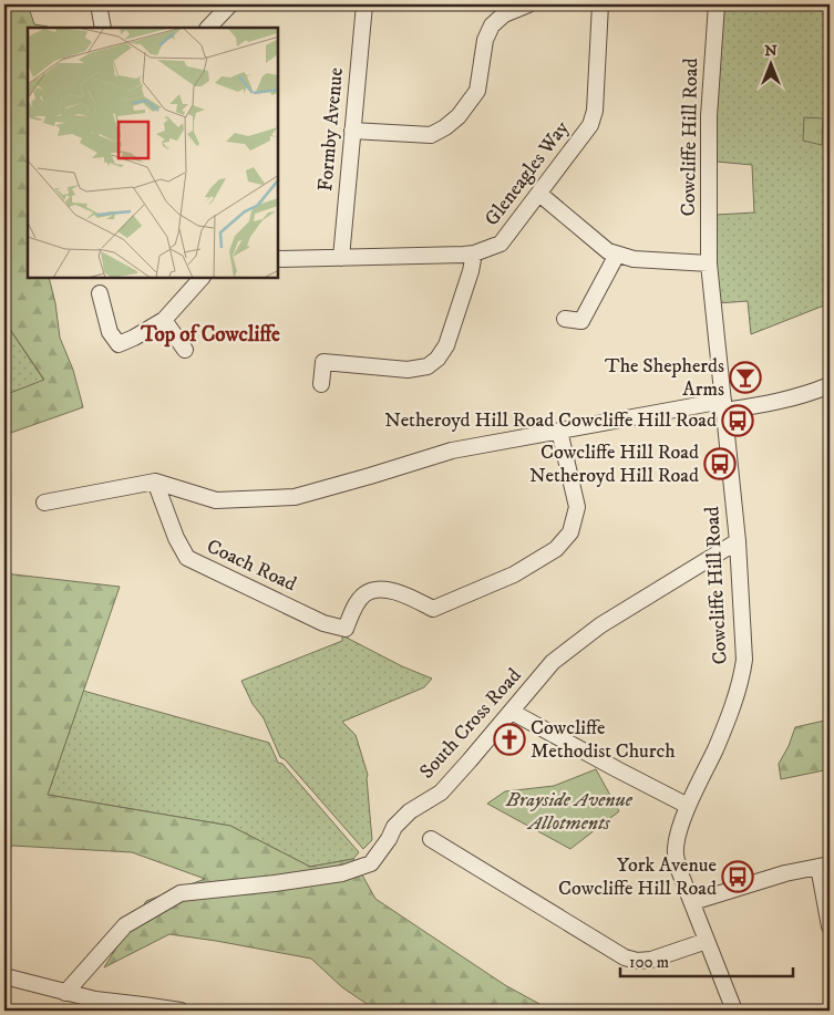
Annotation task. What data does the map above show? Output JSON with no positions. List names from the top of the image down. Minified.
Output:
{"streets":{"street":["Formby Avenue","Cowcliffe Hill Road","Gleneagles Way","Coach Road","South Cross Road"]},"crossings":[["Formby Avenue","Gleneagles Way"],["Cowcliffe Hill Road","South Cross Road"]],"districts":["Top of Cowcliffe"],"parks":["Brayside Avenue Allotments"],"places":{"bar":["The Shepherds Arms"],"bus stop":["Netheroyd Hill Road Cowcliffe Hill Road","Cowcliffe Hill Road Netheroyd Hill Road","York Avenue Cowcliffe Hill Road"],"church":["Cowcliffe Methodist Church"]},"scale_bar":"100 m","north":"top"}
